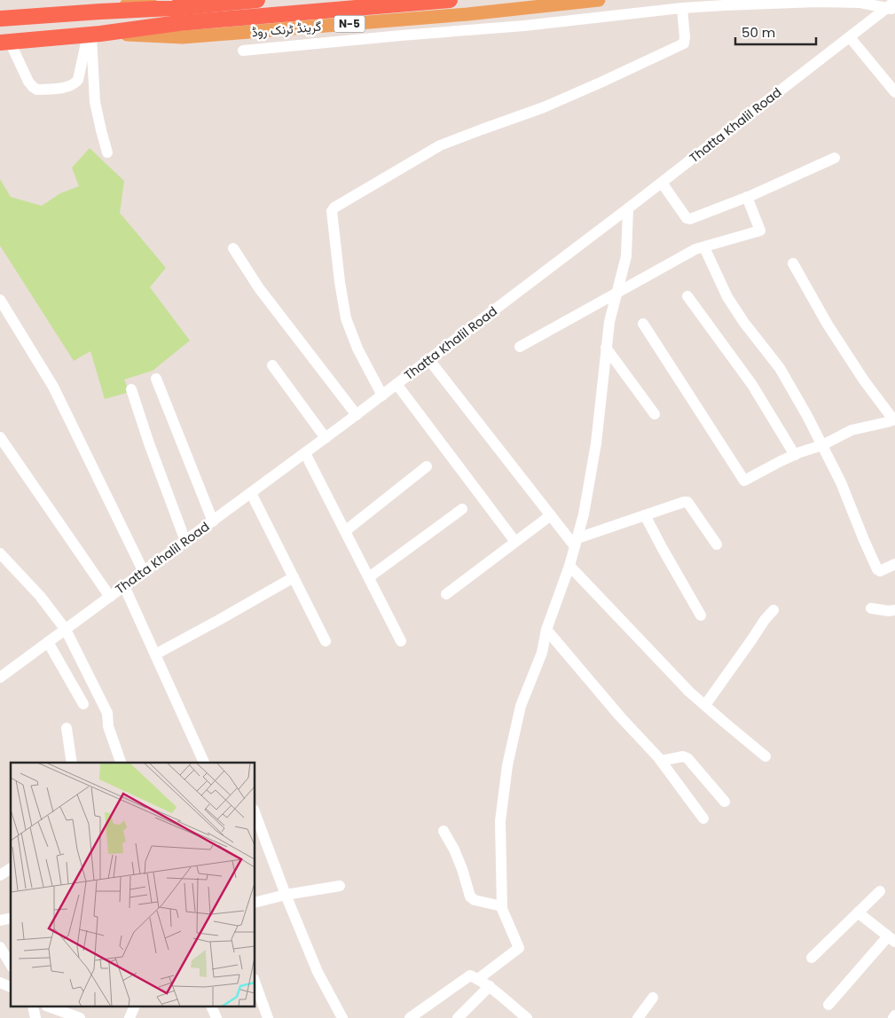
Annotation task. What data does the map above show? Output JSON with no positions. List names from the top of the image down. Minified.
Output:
{"streets":{"highway":["N-5","گرینڈ ٹرنک روڈ"],"street":["Thatta Khalil Road"]},"scale_bar":"50 m"}
